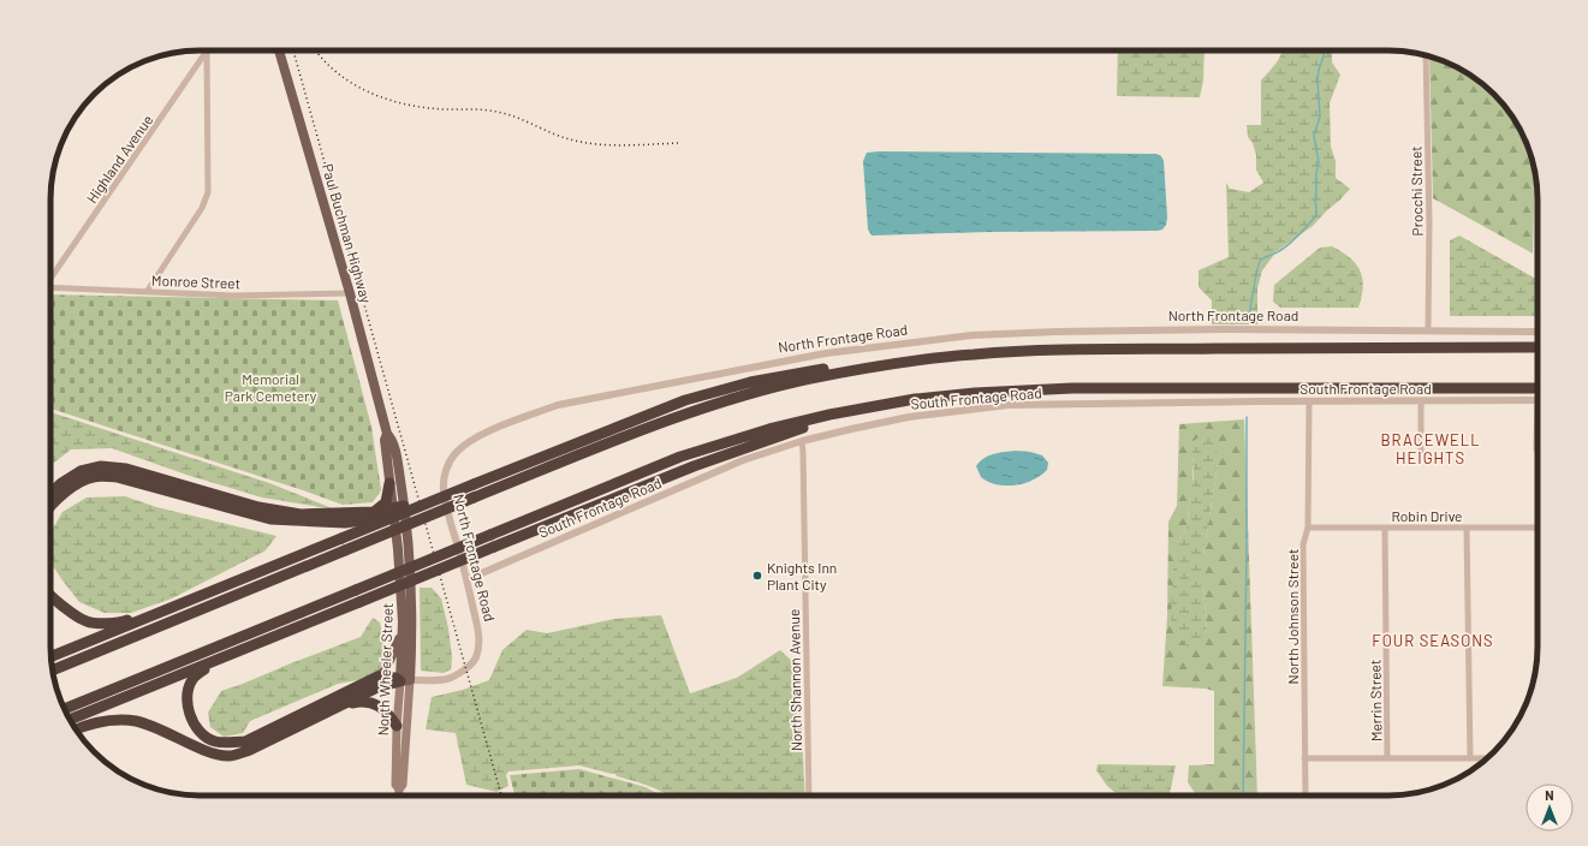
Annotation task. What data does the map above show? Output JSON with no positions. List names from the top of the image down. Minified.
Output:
{"streets":{"main road":["Paul Buchman Highway","North Wheeler Street"],"street":["Highland Avenue","Procchi Street","Monroe Street","North Frontage Road","South Frontage Road","Robin Drive","North Johnson Street","North Shannon Avenue","Merrin Street"]},"crossings":[["Procchi Street","North Frontage Road"],["Paul Buchman Highway","Monroe Street"],["Paul Buchman Highway","North Wheeler Street"],["North Frontage Road","South Frontage Road"],["North Frontage Road","North Wheeler Street"],["South Frontage Road","North Johnson Street"],["South Frontage Road","North Shannon Avenue"],["Robin Drive","North Johnson Street"],["Robin Drive","Merrin Street"]],"districts":["BRACEWELL HEIGHTS","FOUR SEASONS"],"parks":["Memorial Park Cemetery"],"places":["Knights Inn Plant City"],"north":"top"}
